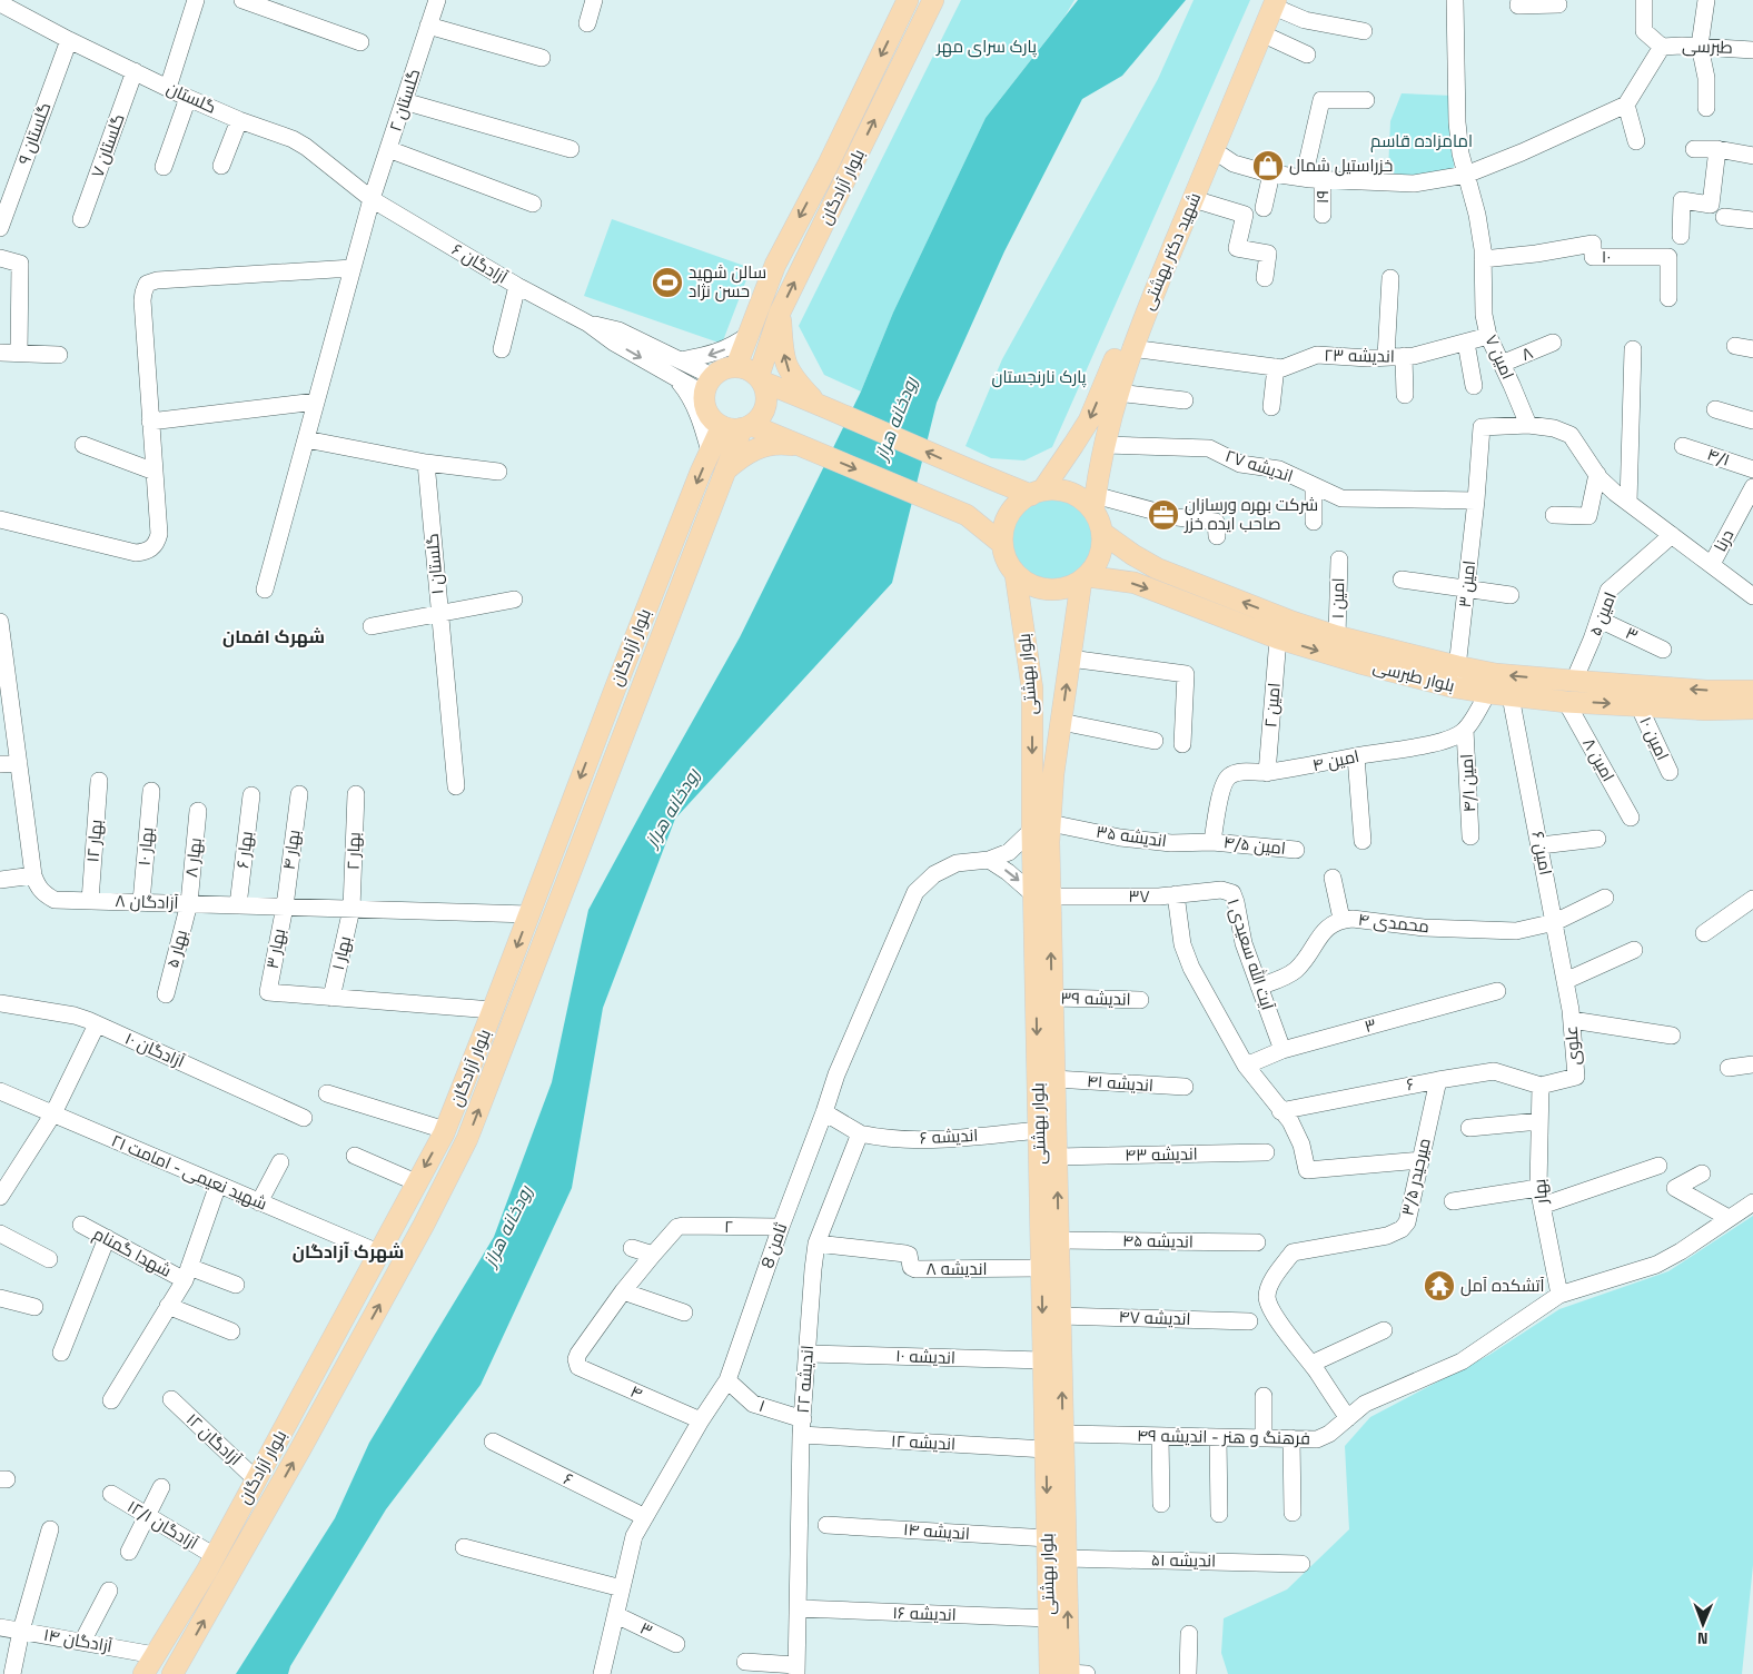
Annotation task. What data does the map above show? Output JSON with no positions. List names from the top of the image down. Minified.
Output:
{"streets":{"main road":["بلوار آزادگان","شهید دکتر بهشتی","بلوار بهشتی","بلوار طبرسی"],"street":["طبرسی","گلستان","گلستان ۲","گلستان ۹","گلستان ۷","۱۹","۱۰","آزادگان ۶","۸","اندیشه ۲۳","امین ۷","۴/۱","اندیشه ۲۷","درنا","گلستان ۱","امین ۳","امین ۱","امین ۵","۳","امین ۲","امین ۱۰","امین ۸","امین ۴","امین ۴/۱","اندیشه ۳۵","بهار ۱۲","امین ۴/۵","بهار ۱۰","بهار ۶","بهار ۴","بهار ۲","امین ۶","بهار ۸","۳۷","آزادگان ۸","محمدی ۴","بهار ۵","بهار ۳","بهار ۱","آیت الله سعیدی ۱","اندیشه ۳۹","علوی","آزادگان ۱۰","اندیشه ۴۱","۶","اندیشه ۶","اندیشه ۴۳","شهید نعیمی - امامت ۲۱","میرحیدر ۳/۵","بهار","۲","اندیشه ۴۵","ثامن 8","شهدا گمنام","اندیشه ۸","اندیشه ۴۷","اندیشه ۱۰","اندیشه ۲۲","۴","۱","فرهنگ و هنر - اندیشه ۴۹","آزادگان ۱۲","اندیشه ۱۲","آزادگان ۱۲/۱","اندیشه ۱۴","اندیشه ۵۱","اندیشه ۱۶","آزادگان ۱۴"]},"crossings":[["گلستان","گلستان ۲"],["گلستان","گلستان ۹"],["گلستان","گلستان ۷"],["گلستان","آزادگان ۶"],["گلستان ۲","آزادگان ۶"],["بلوار آزادگان","آزادگان ۶"],["بلوار آزادگان","آزادگان ۸"],["بلوار آزادگان","شهید نعیمی - امامت ۲۱"],["بلوار آزادگان","آزادگان ۱۲"],["بلوار آزادگان","آزادگان ۱۲/۱"],["بلوار آزادگان","آزادگان ۱۴"],["شهید دکتر بهشتی","اندیشه ۲۳"],["شهید دکتر بهشتی","اندیشه ۲۷"],["شهید دکتر بهشتی","بلوار بهشتی"],["شهید دکتر بهشتی","بلوار طبرسی"],["۱۰","امین ۷"],["۸","امین ۷"],["اندیشه ۲۳","امین ۷"],["امین ۷","امین ۳"],["اندیشه ۲۷","امین ۳"],["امین ۳","بلوار طبرسی"],["امین ۱","بلوار طبرسی"],["امین ۵","۳"],["امین ۵","بلوار طبرسی"],["۳","آیت الله سعیدی ۱"],["۳","ثامن 8"],["بلوار بهشتی","بلوار طبرسی"],["بلوار بهشتی","اندیشه ۳۵"],["بلوار بهشتی","۳۷"],["بلوار بهشتی","اندیشه ۳۹"],["بلوار بهشتی","اندیشه ۴۱"],["بلوار بهشتی","اندیشه ۶"],["بلوار بهشتی","اندیشه ۴۳"],["بلوار بهشتی","اندیشه ۴۵"],["بلوار بهشتی","ثامن 8"],["بلوار بهشتی","اندیشه ۸"],["بلوار بهشتی","اندیشه ۴۷"],["بلوار بهشتی","اندیشه ۱۰"],["بلوار بهشتی","فرهنگ و هنر - اندیشه ۴۹"],["بلوار بهشتی","اندیشه ۱۲"],["بلوار بهشتی","اندیشه ۱۴"],["بلوار بهشتی","اندیشه ۵۱"],["بلوار بهشتی","اندیشه ۱۶"],["بلوار طبرسی","امین ۲"],["بلوار طبرسی","امین ۱۰"],["بلوار طبرسی","امین ۸"],["بلوار طبرسی","امین ۶"],["امین ۲","امین ۴"],["امین ۴","امین ۴/۱"],["امین ۴","اندیشه ۳۵"],["امین ۴","امین ۴/۵"],["اندیشه ۳۵","امین ۴/۵"],["اندیشه ۳۵","ثامن 8"],["بهار ۱۲","آزادگان ۸"],["بهار ۱۰","آزادگان ۸"],["بهار ۶","آزادگان ۸"],["بهار ۴","آزادگان ۸"],["بهار ۴","بهار ۳"],["بهار ۲","آزادگان ۸"],["بهار ۲","بهار ۱"],["امین ۶","محمدی ۴"],["امین ۶","علوی"],["بهار ۸","آزادگان ۸"],["بهار ۸","بهار ۵"],["۳۷","آیت الله سعیدی ۱"],["آزادگان ۸","بهار ۵"],["آزادگان ۸","بهار ۳"],["آزادگان ۸","بهار ۱"],["محمدی ۴","آیت الله سعیدی ۱"],["بهار ۳","بهار ۱"],["علوی","۶"],["علوی","بهار"],["۶","میرحیدر ۳/۵"],["۶","بهار"],["۶","ثامن 8"],["اندیشه ۶","اندیشه ۲۲"],["بهار","فرهنگ و هنر - اندیشه ۴۹"],["۲","ثامن 8"],["ثامن 8","۴"],["ثامن 8","۱"],["اندیشه ۸","اندیشه ۲۲"],["اندیشه ۱۰","اندیشه ۲۲"],["اندیشه ۲۲","۱"],["اندیشه ۲۲","اندیشه ۱۲"],["اندیشه ۲۲","اندیشه ۱۶"],["۱","اندیشه ۱۲"],["اندیشه ۱۴","اندیشه ۵۱"]],"districts":["شهرک افمان","شهرک آزادگان"],"water":["رودخانه هراز"],"parks":["پارک سرای مهر","امامزاده قاسم","پارک نارنجستان"],"places":{"shop":["خزراستیل شمال"],"sports":["سالن شهید حسن نژاد"],"office":["شرکت بهره ورسازان صاحب ایده خزر"],"temple":["آتشکده آمل"]},"north":"bottom"}
